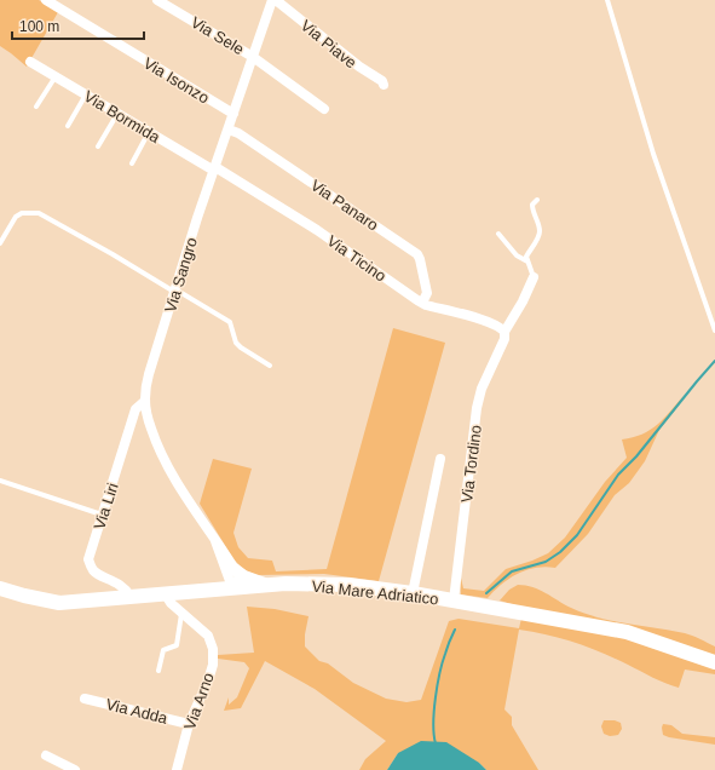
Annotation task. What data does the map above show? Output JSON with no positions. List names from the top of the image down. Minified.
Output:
{"streets":{"main road":["Via Mare Adriatico"],"street":["Via Sele","Via Piave","Via Isonzo","Via Bormida","Via Panaro","Via Ticino","Via Sangro","Via Tordino","Via Liri","Via Arno","Via Adda"]},"crossings":[["Via Sele","Via Sangro"],["Via Isonzo","Via Sangro"],["Via Bormida","Via Ticino"],["Via Bormida","Via Sangro"],["Via Panaro","Via Ticino"],["Via Panaro","Via Sangro"],["Via Ticino","Via Sangro"],["Via Ticino","Via Tordino"],["Via Sangro","Via Liri"],["Via Sangro","Via Mare Adriatico"],["Via Tordino","Via Mare Adriatico"],["Via Liri","Via Mare Adriatico"],["Via Mare Adriatico","Via Arno"],["Via Arno","Via Adda"]],"scale_bar":"100 m"}
